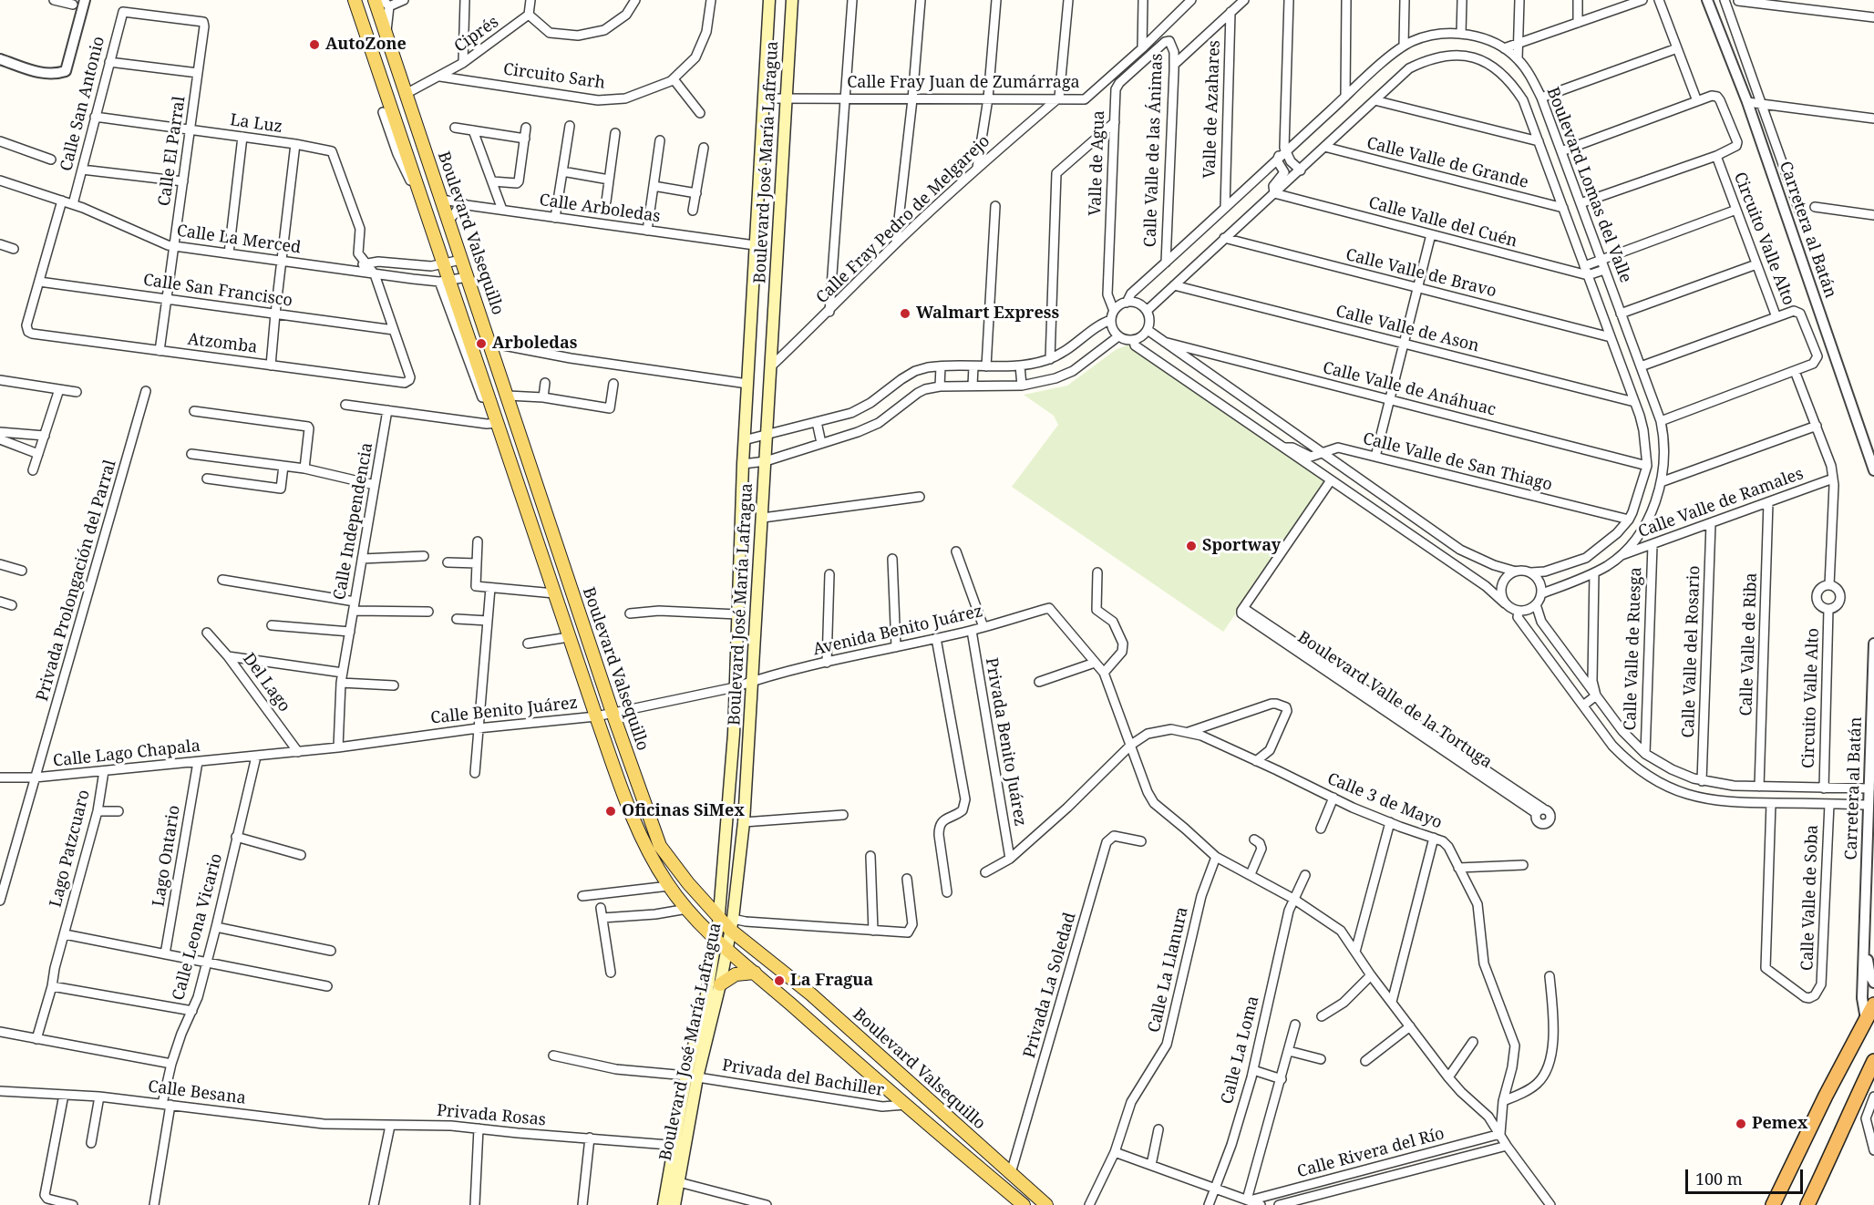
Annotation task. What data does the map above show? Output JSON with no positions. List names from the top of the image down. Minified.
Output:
{"streets":{"main road":["Boulevard José María Lafragua","Boulevard Valsequillo"],"street":["Ciprés","Circuito Sarh","Calle Fray Juan de Zumárraga","Calle San Antonio","Valle de Azahares","La Luz","Calle Valle de las Ánimas","Calle El Parral","Valle de Agua","Calle Valle de Grande","Boulevard Lomas del Valle","Calle Arboledas","Calle Fray Pedro de Melgarejo","Calle Valle del Cuén","Carretera al Batán","Circuito Valle Alto","Calle La Merced","Calle Valle de Bravo","Calle San Francisco","Calle Valle de Ason","Atzomba","Calle Valle de Anáhuac","Calle Valle de San Thiago","Calle Valle de Ramales","Calle Independencia","Privada Prolongación del Parral","Avenida Benito Juárez","Calle Valle de Riba","Calle Valle de Ruesga","Calle Valle del Rosario","Del Lago","Boulevard Valle de la Tortuga","Calle Benito Juárez","Privada Benito Juárez","Calle Lago Chapala","Calle 3 de Mayo","Lago Patzcuaro","Lago Ontario","Calle Valle de Soba","Calle Leona Vicario","Calle La Llanura","Privada La Soledad","Calle La Loma","Privada del Bachiller","Calle Besana","Privada Rosas","Calle Rivera del Río"]},"crossings":[["Ciprés","Circuito Sarh"],["Calle Fray Juan de Zumárraga","Boulevard José María Lafragua"],["Calle Fray Juan de Zumárraga","Calle Fray Pedro de Melgarejo"],["Calle San Antonio","La Luz"],["Calle San Antonio","Calle El Parral"],["Calle San Antonio","Calle La Merced"],["La Luz","Calle El Parral"],["Calle Valle de las Ánimas","Valle de Agua"],["Calle El Parral","Calle La Merced"],["Calle El Parral","Calle San Francisco"],["Calle El Parral","Atzomba"],["Boulevard José María Lafragua","Calle Arboledas"],["Boulevard José María Lafragua","Calle Fray Pedro de Melgarejo"],["Boulevard José María Lafragua","Boulevard Valsequillo"],["Boulevard José María Lafragua","Avenida Benito Juárez"],["Boulevard José María Lafragua","Calle Benito Juárez"],["Boulevard José María Lafragua","Privada del Bachiller"],["Boulevard José María Lafragua","Privada Rosas"],["Valle de Agua","Boulevard Lomas del Valle"],["Calle Valle de Grande","Boulevard Lomas del Valle"],["Boulevard Lomas del Valle","Calle Valle del Cuén"],["Boulevard Lomas del Valle","Calle Valle de Bravo"],["Boulevard Lomas del Valle","Calle Valle de Ason"],["Boulevard Lomas del Valle","Calle Valle de Anáhuac"],["Boulevard Lomas del Valle","Calle Valle de San Thiago"],["Boulevard Lomas del Valle","Calle Valle de Ramales"],["Calle Arboledas","Boulevard Valsequillo"],["Boulevard Valsequillo","Calle La Merced"],["Boulevard Valsequillo","Calle Benito Juárez"],["Boulevard Valsequillo","Privada La Soledad"],["Boulevard Valsequillo","Privada del Bachiller"],["Calle San Francisco","Atzomba"],["Calle Valle de Ramales","Calle Valle de Riba"],["Calle Valle de Ramales","Calle Valle de Ruesga"],["Calle Valle de Ramales","Calle Valle del Rosario"],["Calle Independencia","Calle Benito Juárez"],["Privada Prolongación del Parral","Calle Lago Chapala"],["Avenida Benito Juárez","Calle Benito Juárez"],["Avenida Benito Juárez","Privada Benito Juárez"],["Del Lago","Calle Benito Juárez"],["Calle Benito Juárez","Calle Lago Chapala"],["Calle Benito Juárez","Calle Leona Vicario"],["Privada Benito Juárez","Calle 3 de Mayo"],["Calle Lago Chapala","Lago Patzcuaro"],["Calle Lago Chapala","Lago Ontario"],["Calle Lago Chapala","Calle Leona Vicario"],["Calle 3 de Mayo","Calle Rivera del Río"],["Calle Leona Vicario","Calle Besana"],["Calle Besana","Privada Rosas"]],"places":["AutoZone","Walmart Express","Arboledas","Sportway","Oficinas SiMex","La Fragua","Pemex"],"scale_bar":"100 m"}
